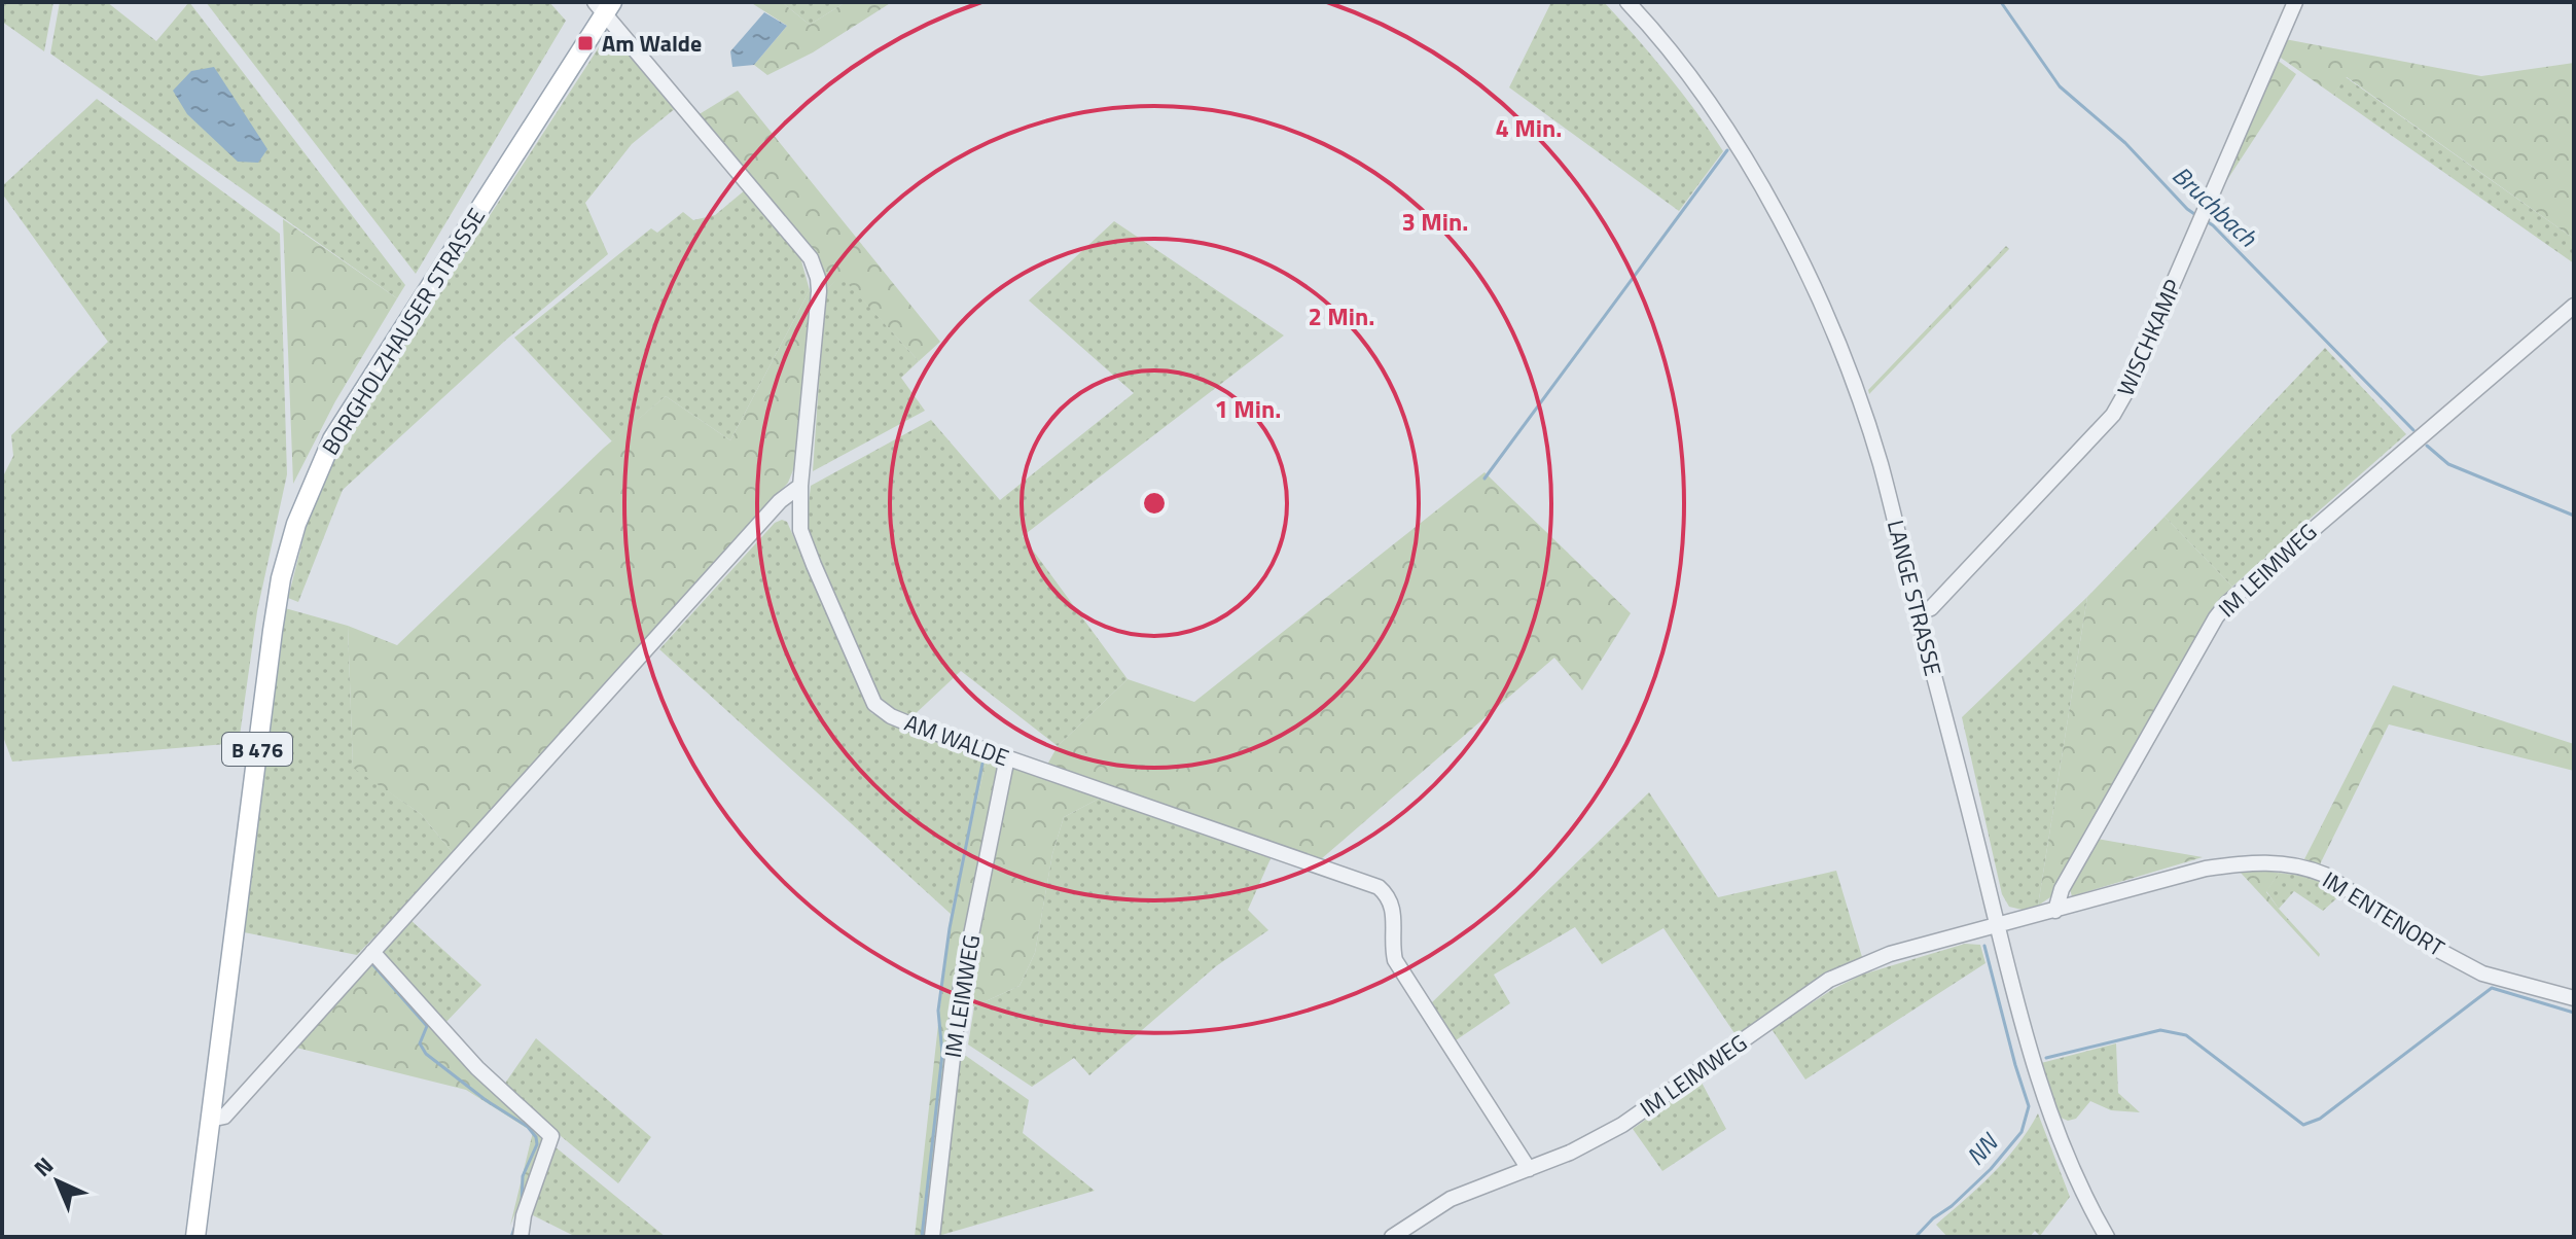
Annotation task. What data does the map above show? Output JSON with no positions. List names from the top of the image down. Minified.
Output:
{"streets":{"main road":["BORGHOLZHAUSER STRASSE","B 476"],"street":["WISCHKAMP","IM LEIMWEG","LANGE STRASSE","AM WALDE","IM ENTENORT"]},"crossings":[["BORGHOLZHAUSER STRASSE","AM WALDE"],["WISCHKAMP","LANGE STRASSE"],["IM LEIMWEG","LANGE STRASSE"],["IM LEIMWEG","AM WALDE"],["IM LEIMWEG","IM ENTENORT"],["LANGE STRASSE","IM ENTENORT"]],"water":["Bruchbach","NN"],"places":{"transit":["Am Walde"]},"north":"top left","rings":["4 Min.","3 Min.","2 Min.","1 Min."]}
